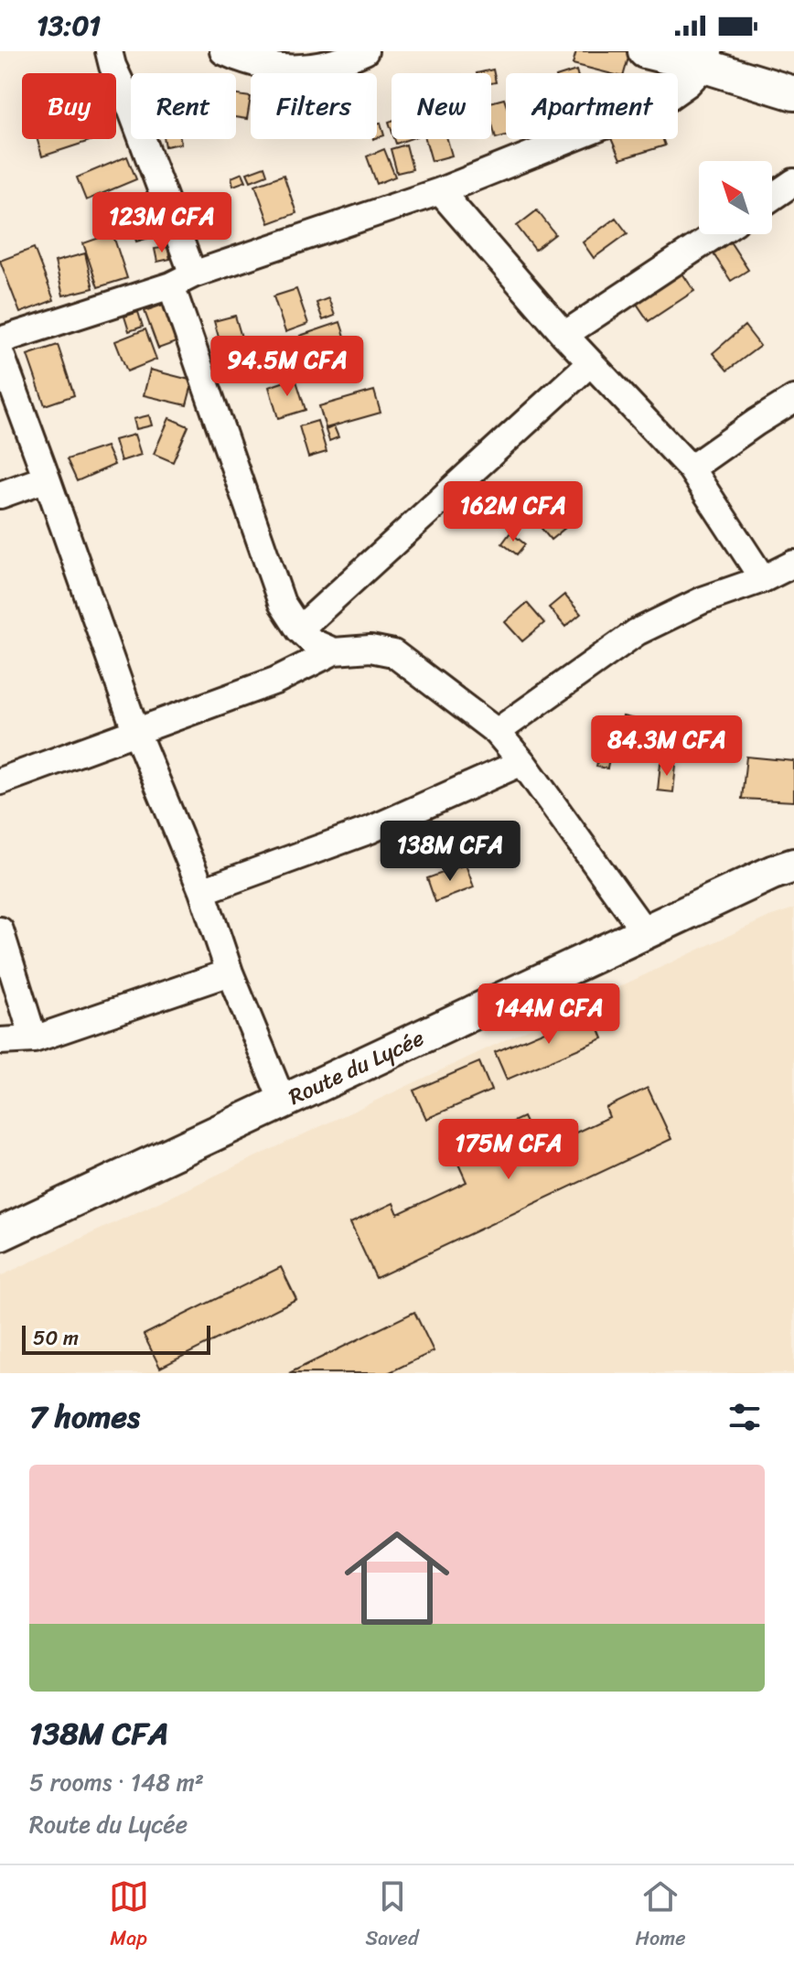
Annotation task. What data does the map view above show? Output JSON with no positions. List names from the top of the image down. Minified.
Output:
{"streets":{"main road":["Route du Lycée"]},"scale_bar":"50 m","north":"top left","page":{"status":"13:01","chip":["Buy","Rent","Filters","New","Apartment"],"price":["123M CFA","94.5M CFA","162M CFA","84.3M CFA","138M CFA","144M CFA","175M CFA"],"scale":"50 m","heading":"7 homes","list":[{"name":"138M CFA","note":"5 rooms · 148 m² · Route du Lycée"}],"tabs":["Map","Saved","Home"]}}
